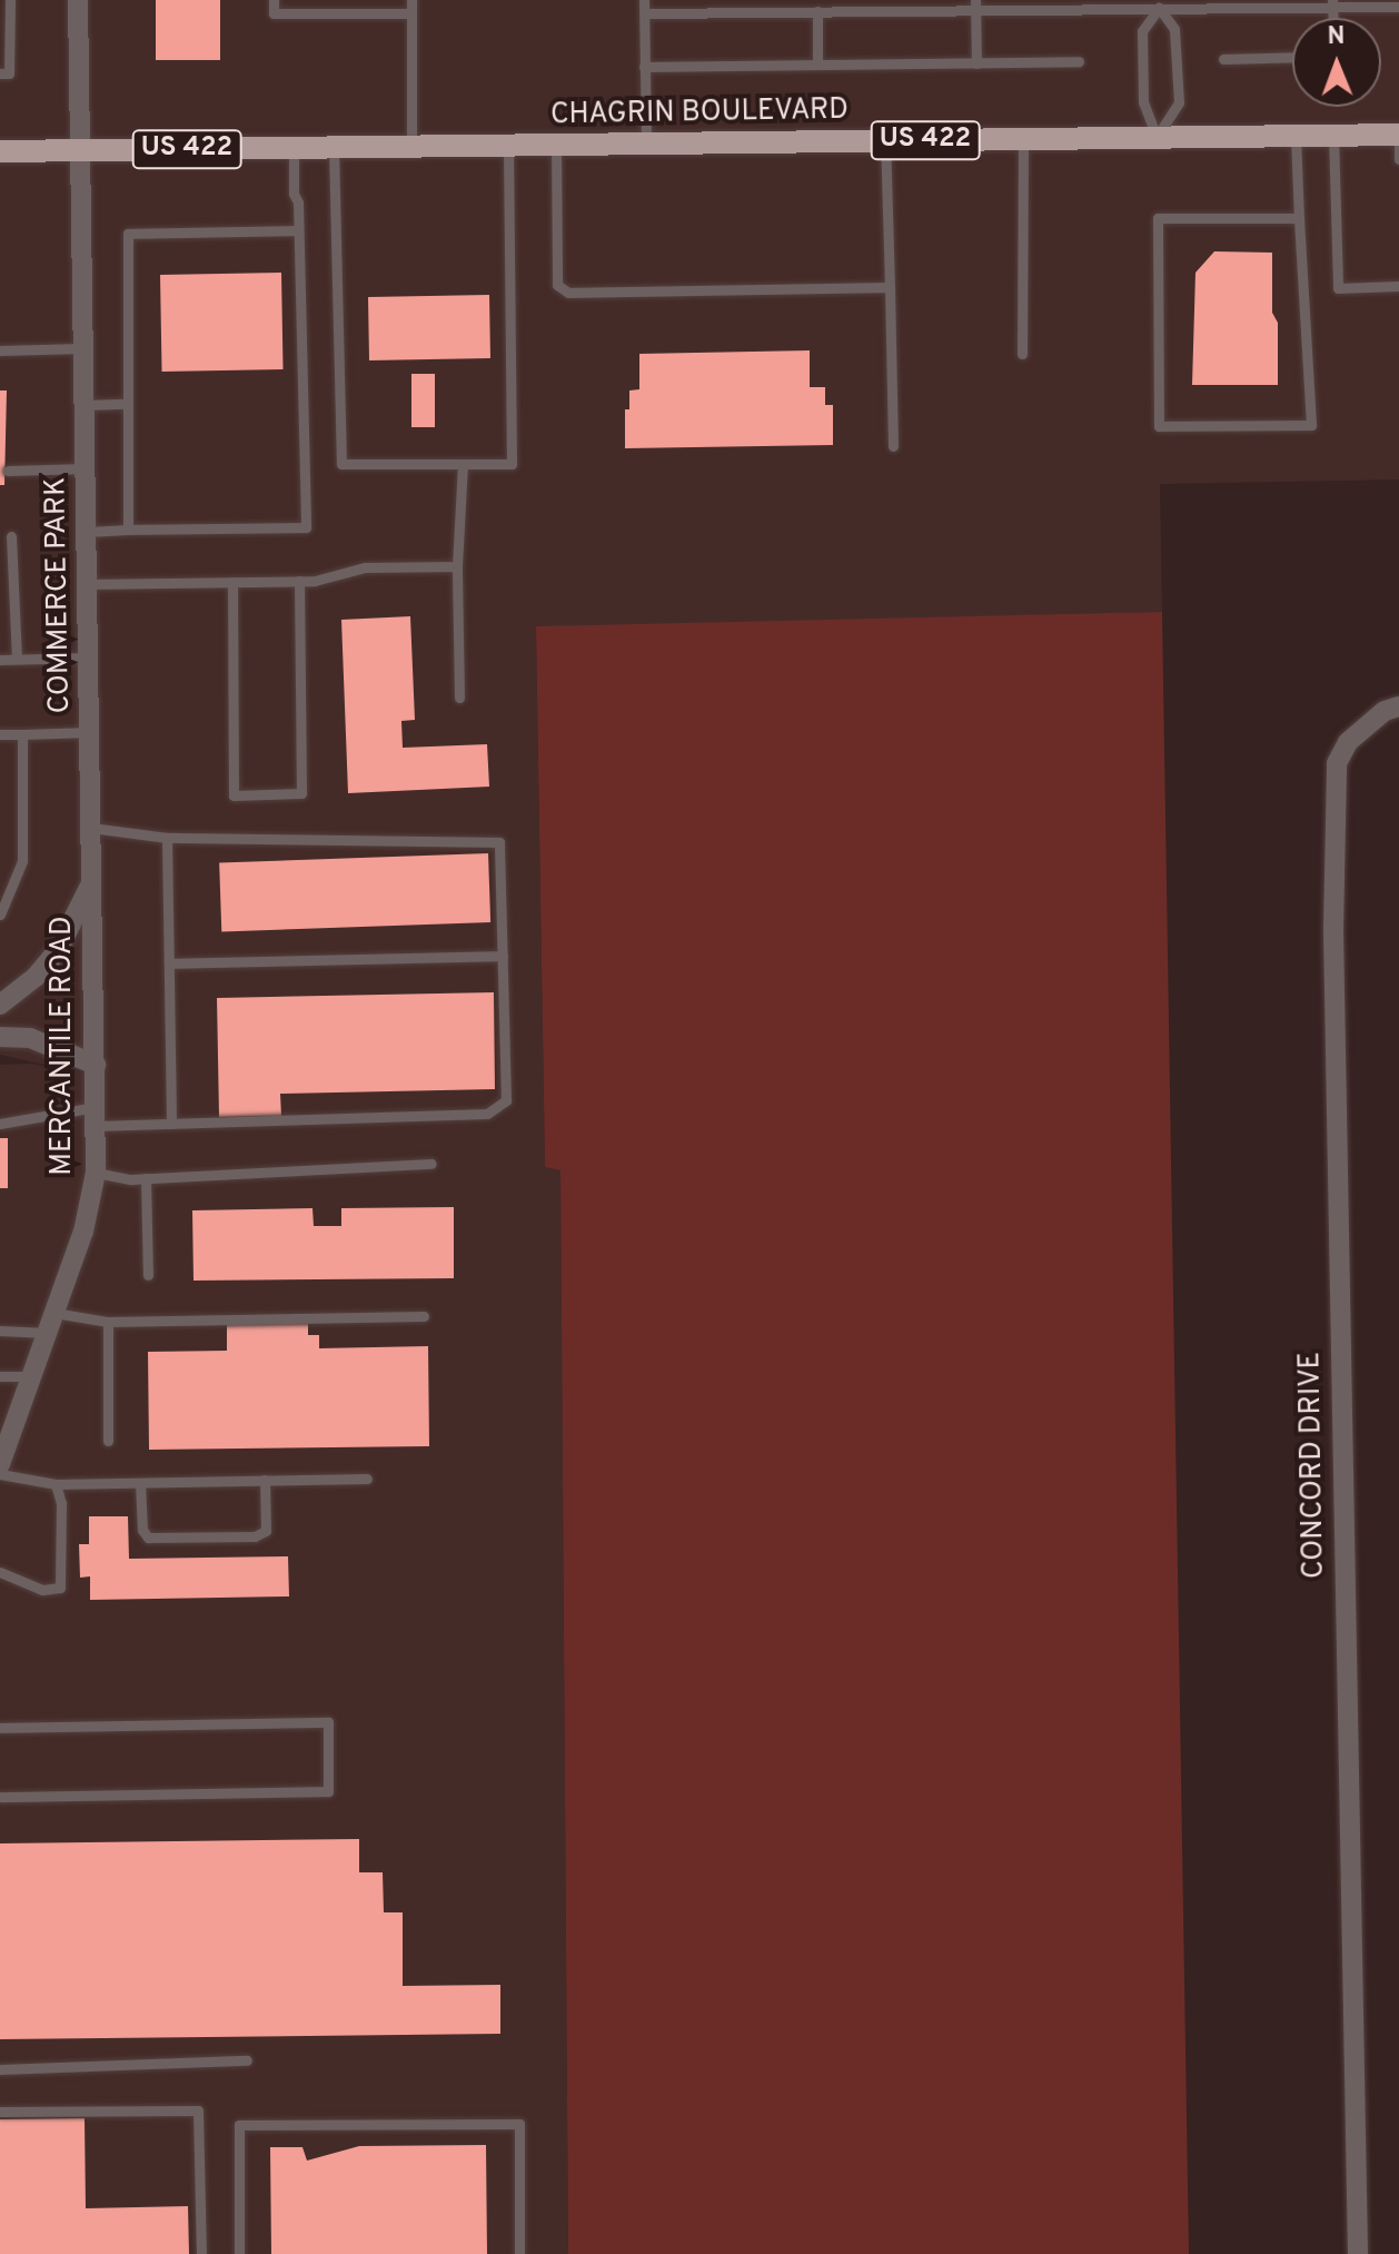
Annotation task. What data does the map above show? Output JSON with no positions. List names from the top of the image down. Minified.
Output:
{"streets":{"main road":["CHAGRIN BOULEVARD","US 422"],"street":["COMMERCE PARK","MERCANTILE ROAD","CONCORD DRIVE"]},"crossings":[["CHAGRIN BOULEVARD","COMMERCE PARK"],["COMMERCE PARK","MERCANTILE ROAD"]],"north":"top"}
